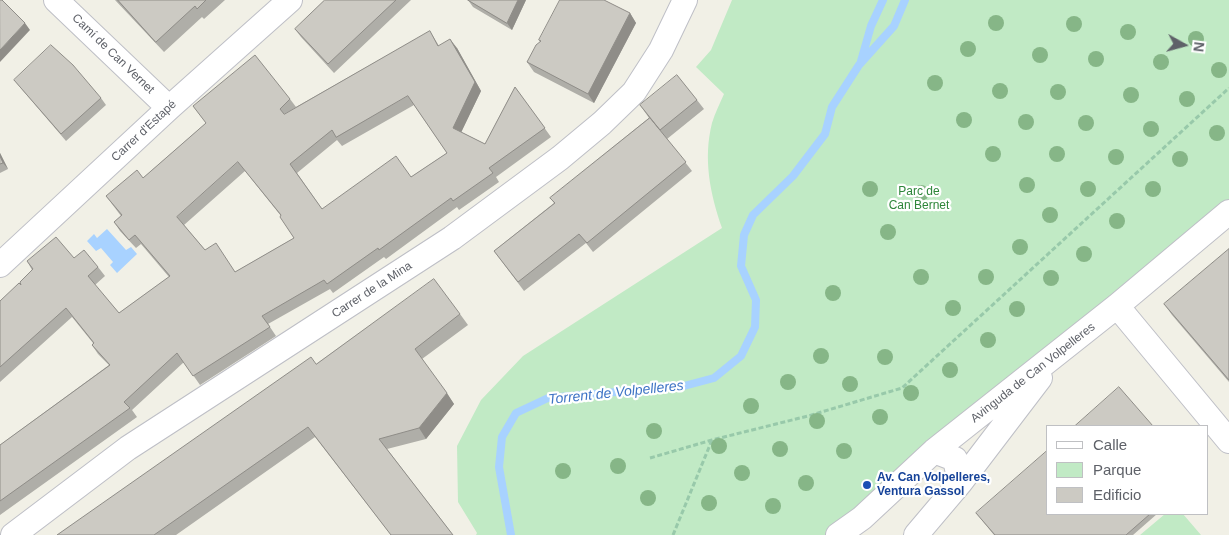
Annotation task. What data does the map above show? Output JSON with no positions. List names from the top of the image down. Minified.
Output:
{"streets":{"street":["Camí de Can Vernet","Carrer d'Estapé","Carrer de la Mina","Avinguda de Can Volpelleres"]},"crossings":[["Camí de Can Vernet","Carrer d'Estapé"]],"water":["Torrent de Volpelleres"],"parks":["Parc de Can Bernet"],"places":["Av. Can Volpelleres, Ventura Gassol"],"legend":["Calle","Parque","Edificio"],"north":"right"}
